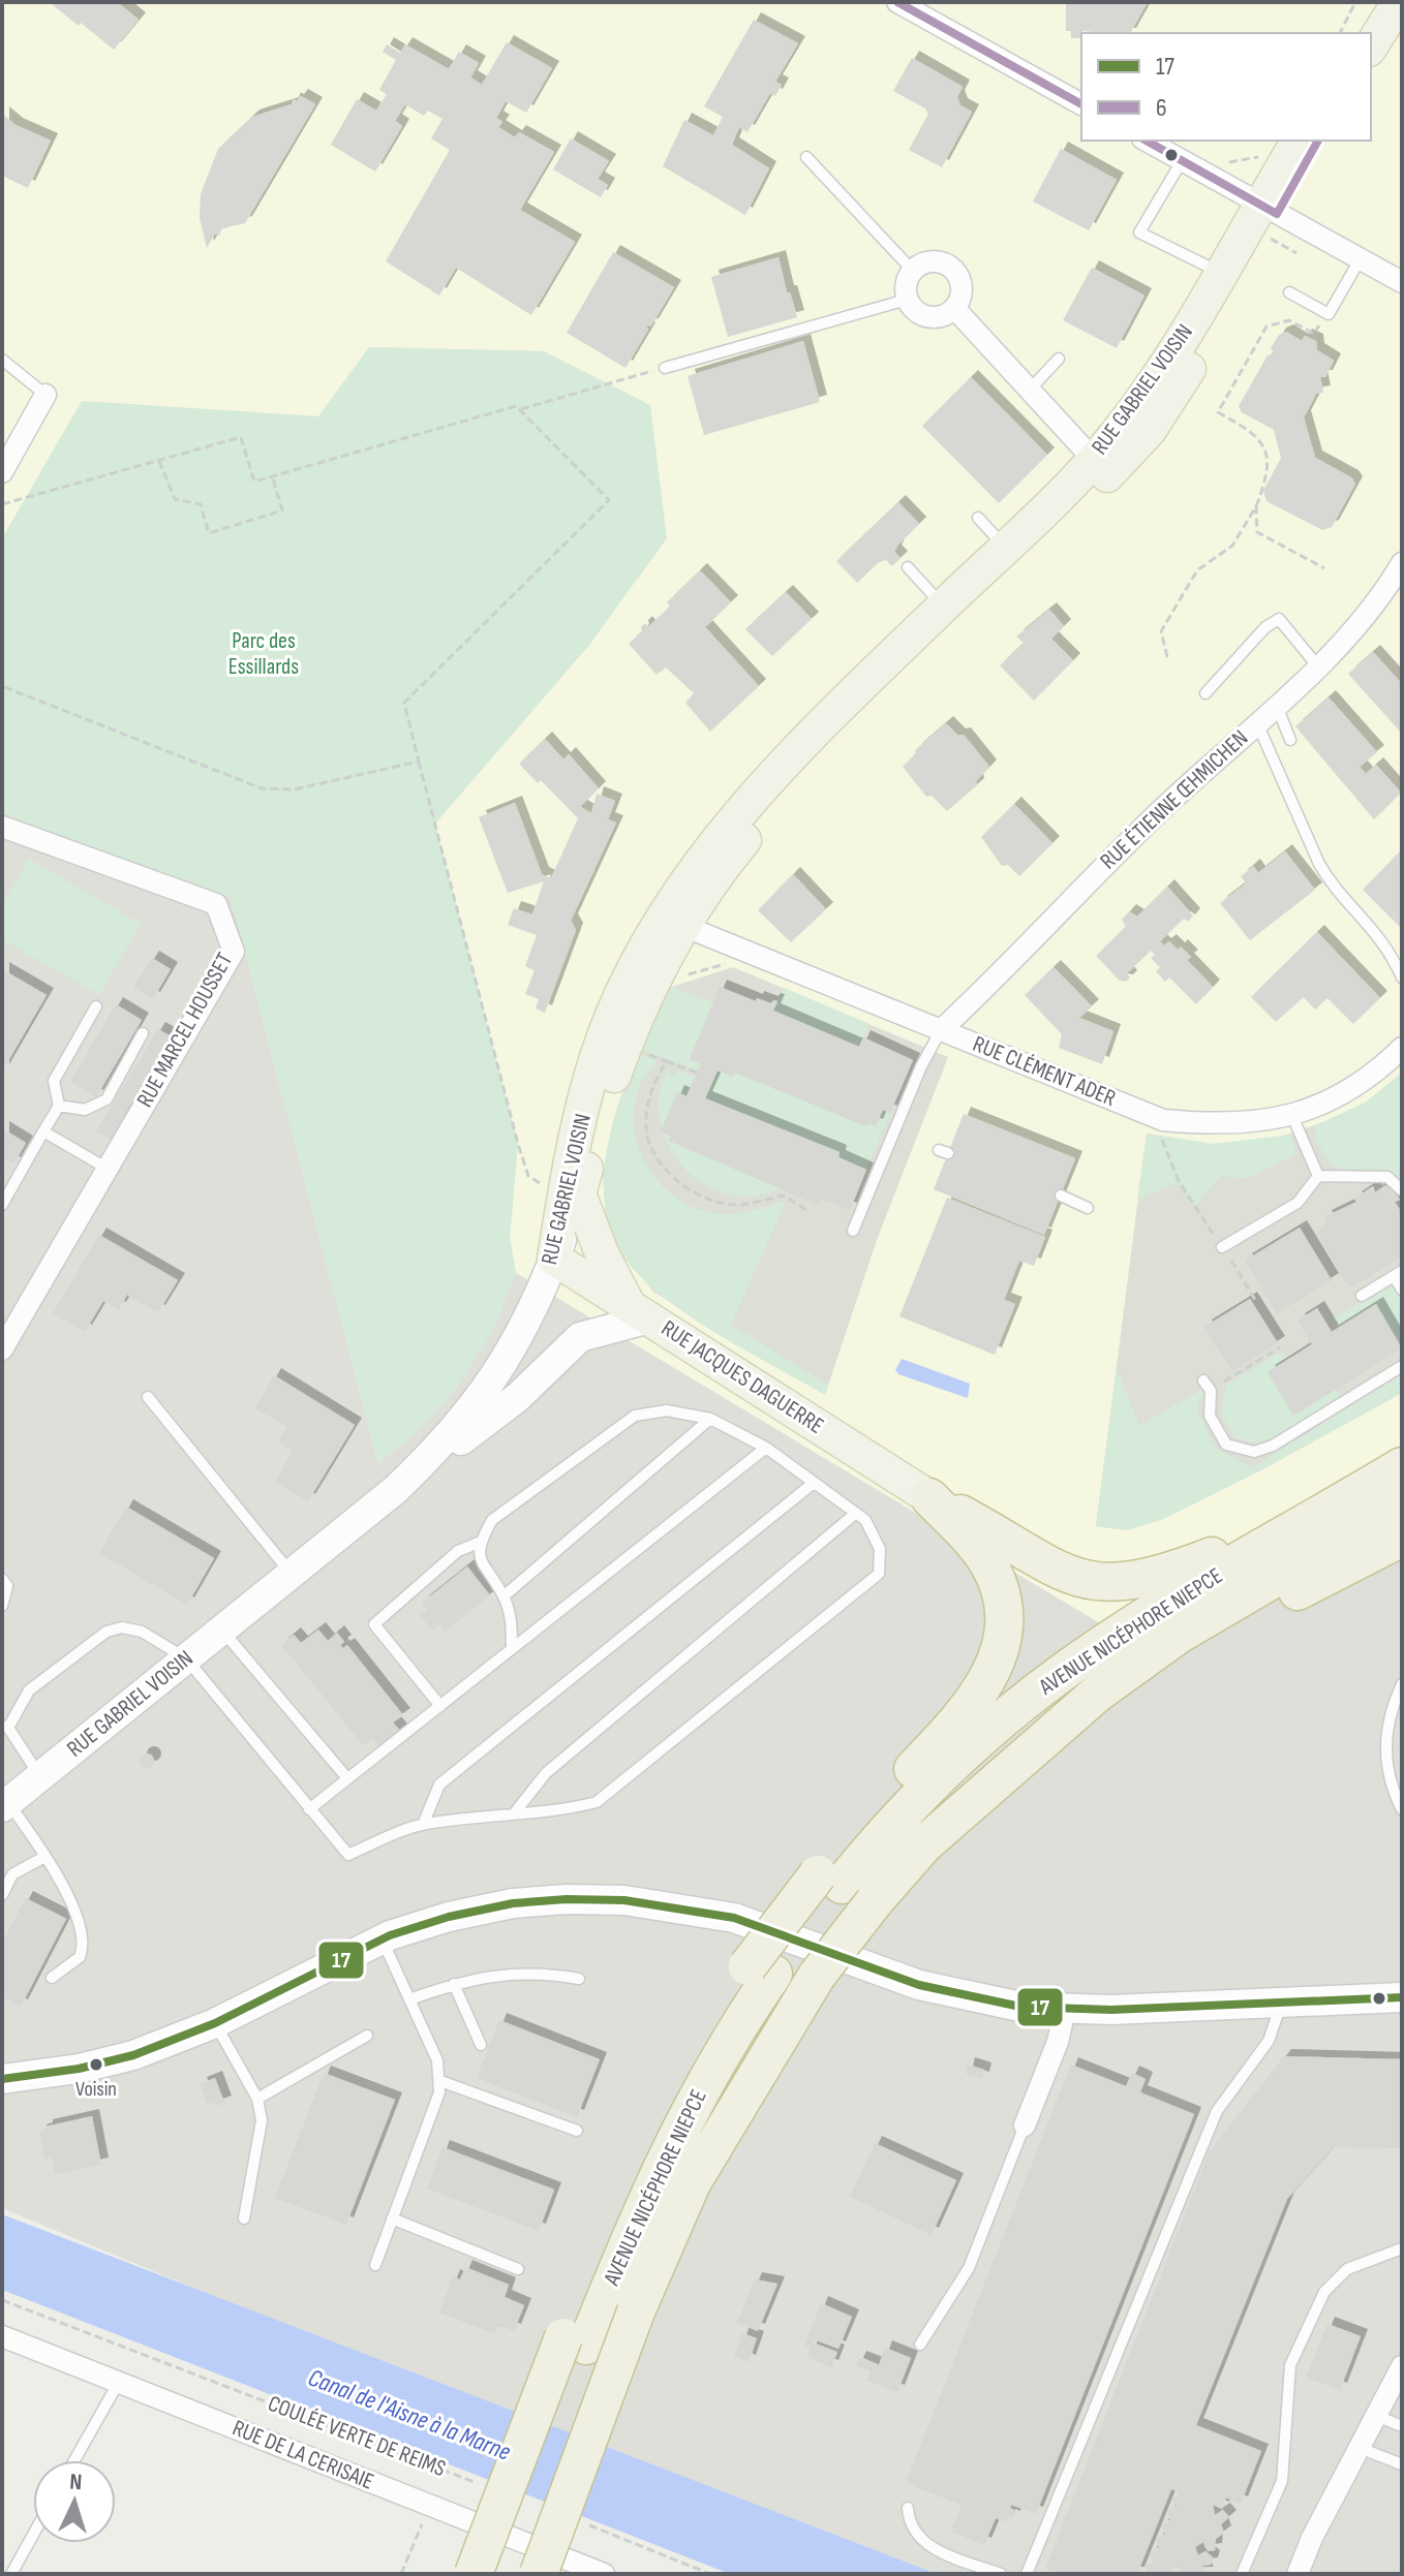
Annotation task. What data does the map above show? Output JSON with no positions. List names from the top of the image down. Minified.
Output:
{"streets":{"highway":["AVENUE NICÉPHORE NIEPCE"],"main road":["RUE GABRIEL VOISIN","RUE JACQUES DAGUERRE"],"street":["RUE ÉTIENNE ŒHMICHEN","RUE MARCEL HOUSSET","RUE CLÉMENT ADER","RUE DE LA CERISAIE"],"path":["COULÉE VERTE DE REIMS"]},"crossings":[["RUE GABRIEL VOISIN","RUE CLÉMENT ADER"],["RUE GABRIEL VOISIN","RUE JACQUES DAGUERRE"],["RUE ÉTIENNE ŒHMICHEN","RUE CLÉMENT ADER"]],"water":["Canal de l'Aisne à la Marne"],"parks":["Parc des Essillards"],"places":["Voisin"],"lines":["transit line 6","transit line 17"],"legend":["17","6"],"north":"top"}
